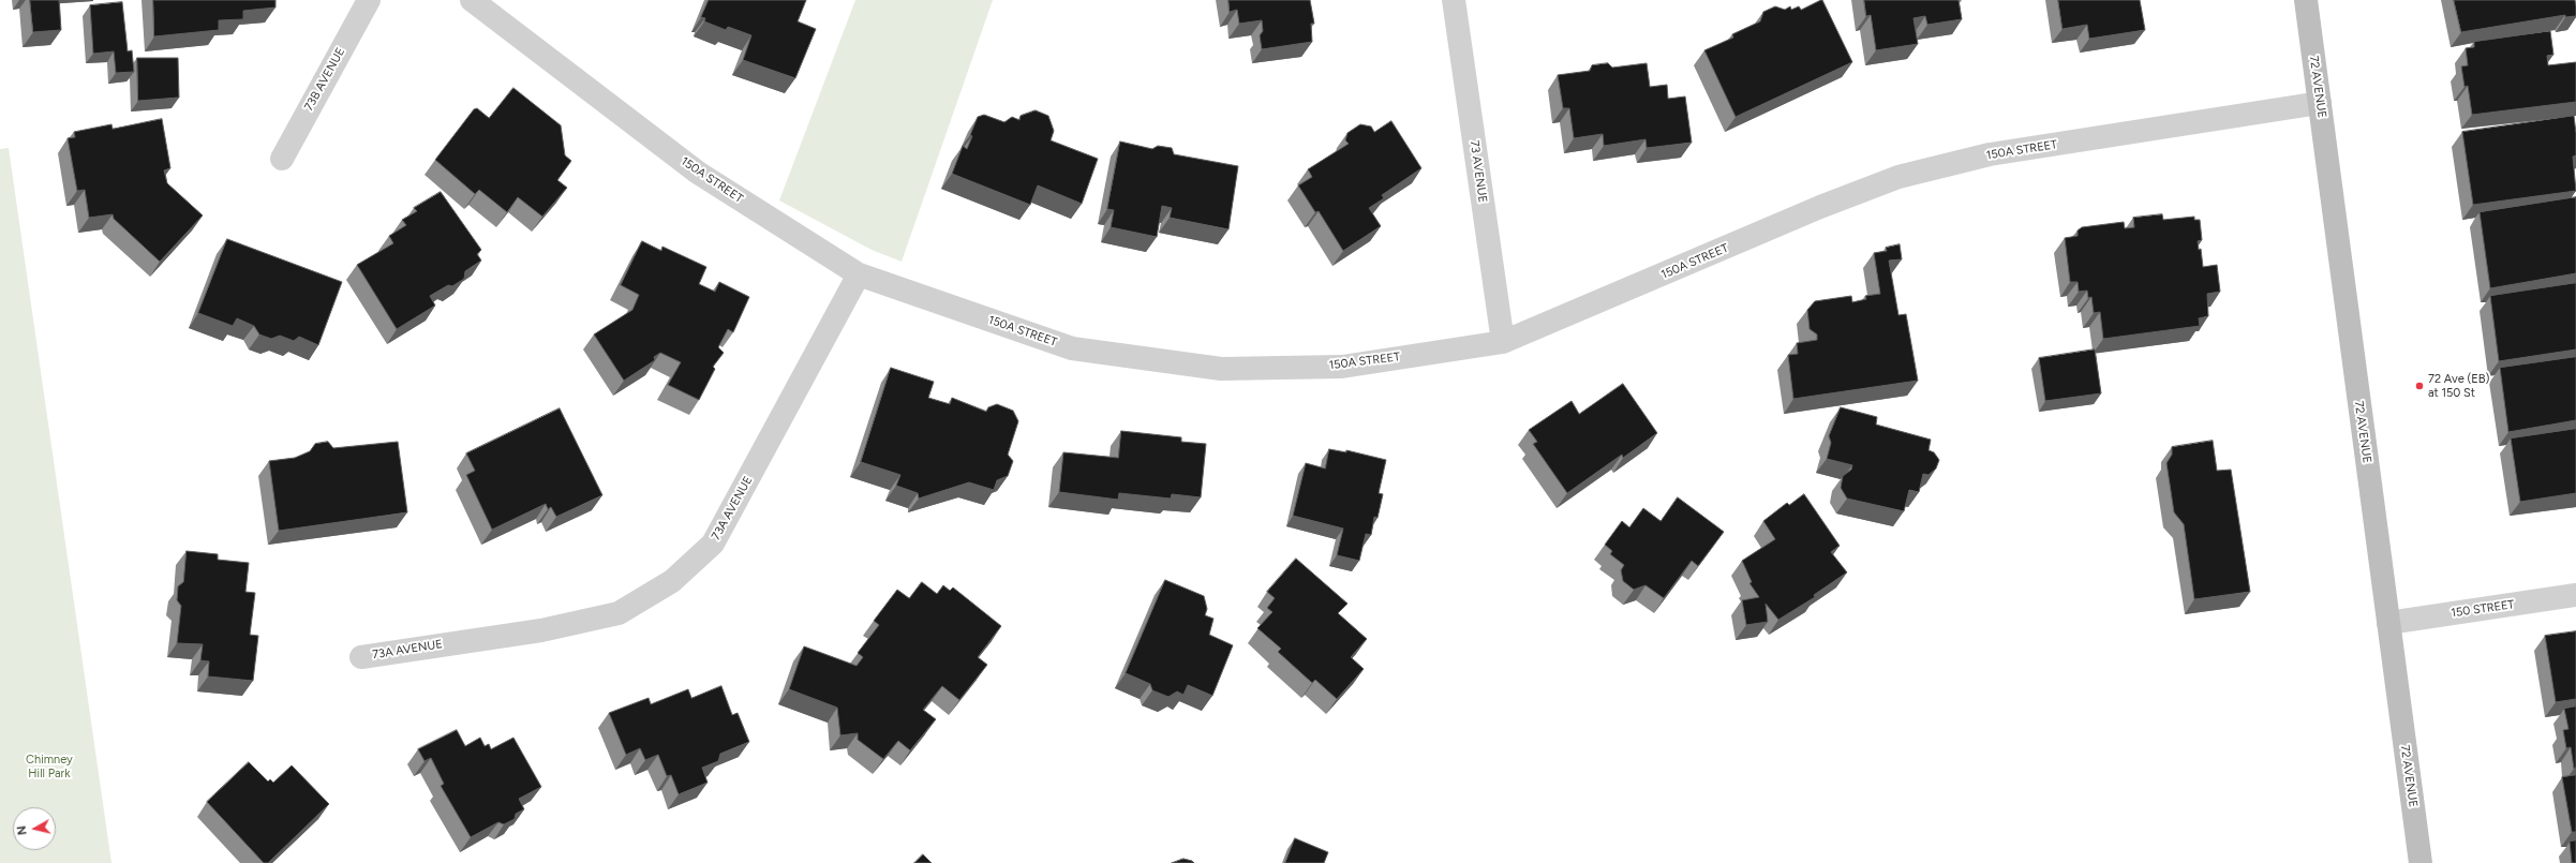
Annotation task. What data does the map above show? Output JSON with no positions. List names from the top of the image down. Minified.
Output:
{"streets":{"main road":["72 AVENUE"],"street":["73B AVENUE","150A STREET","73 AVENUE","73A AVENUE","150 STREET"]},"crossings":[["72 AVENUE","150A STREET"],["72 AVENUE","150 STREET"],["150A STREET","73 AVENUE"],["150A STREET","73A AVENUE"]],"parks":["Chimney Hill Park"],"places":["72 Ave (EB) at 150 St"],"north":"left"}
